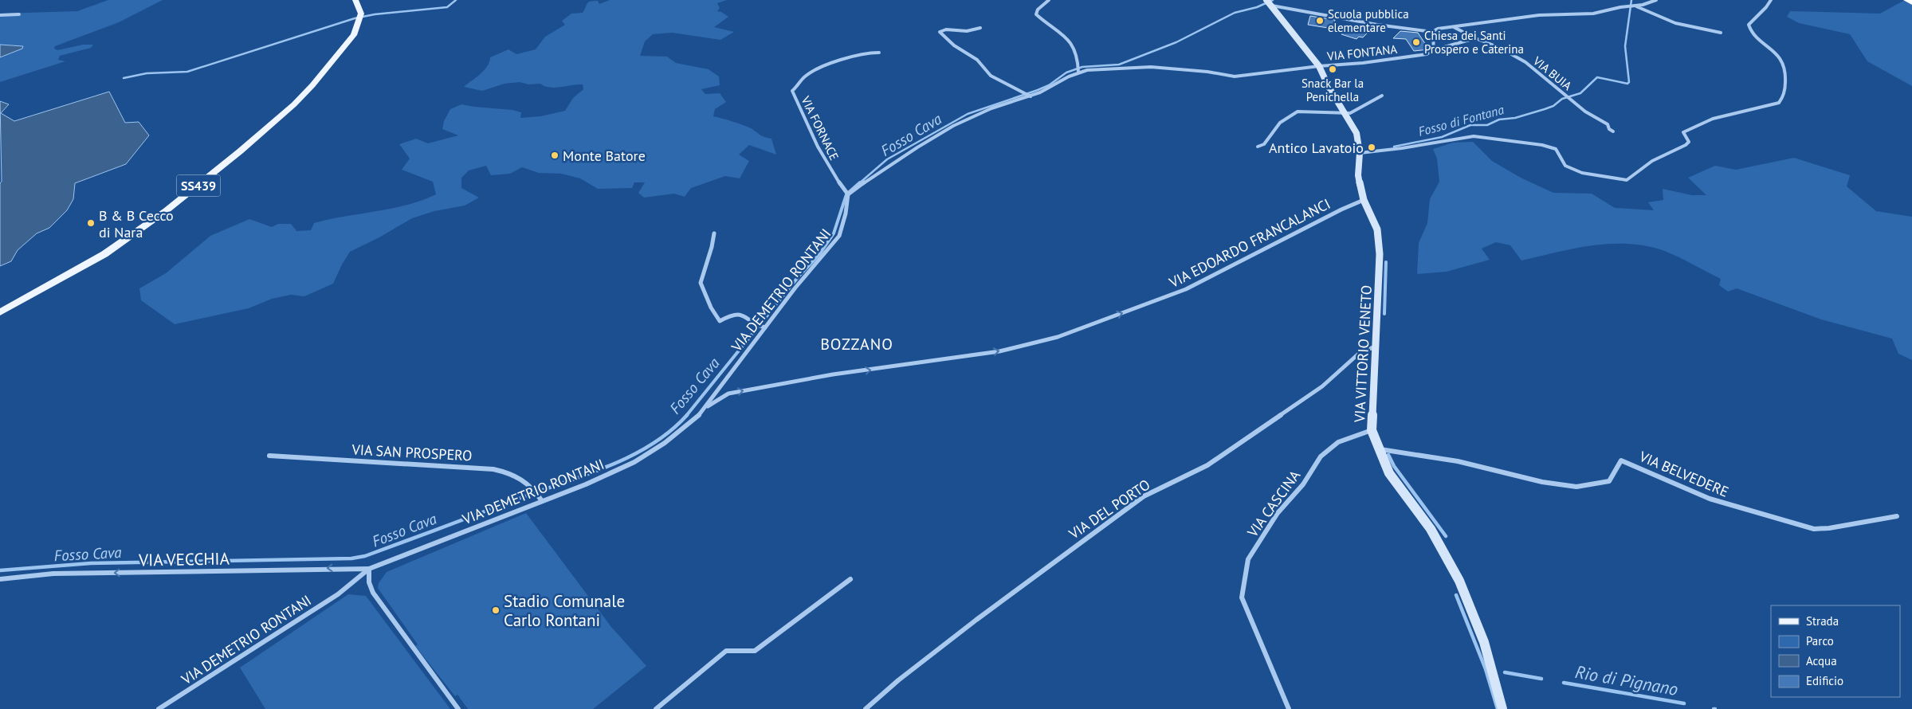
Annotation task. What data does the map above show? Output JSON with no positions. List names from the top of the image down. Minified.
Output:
{"streets":{"main road":["SS439"],"street":["VIA FONTANA","VIA BUIA","VIA FORNACE","VIA EDOARDO FRANCALANCI","VIA DEMETRIO RONTANI","VIA VITTORIO VENETO","VIA SAN PROSPERO","VIA BELVEDERE","VIA CASCINA","VIA DEL PORTO","VIA VECCHIA"]},"crossings":[["VIA FONTANA","VIA BUIA"],["VIA FONTANA","VIA VITTORIO VENETO"],["VIA FORNACE","VIA DEMETRIO RONTANI"],["VIA EDOARDO FRANCALANCI","VIA DEMETRIO RONTANI"],["VIA EDOARDO FRANCALANCI","VIA VITTORIO VENETO"],["VIA DEMETRIO RONTANI","VIA SAN PROSPERO"],["VIA DEMETRIO RONTANI","VIA VECCHIA"],["VIA VITTORIO VENETO","VIA BELVEDERE"],["VIA VITTORIO VENETO","VIA CASCINA"],["VIA VITTORIO VENETO","VIA DEL PORTO"]],"one_way":["VIA EDOARDO FRANCALANCI","VIA VECCHIA"],"districts":["BOZZANO"],"water":["Fosso di Fontana","Fosso Cava","Rio di Pignano"],"places":["Scuola pubblica elementare","Chiesa dei Santi Prospero e Caterina","Snack Bar la Penichella","Antico Lavatoio","Monte Batore","B & B Cecco di Nara","Stadio Comunale Carlo Rontani"],"legend":["Strada","Parco","Acqua","Edificio"]}
